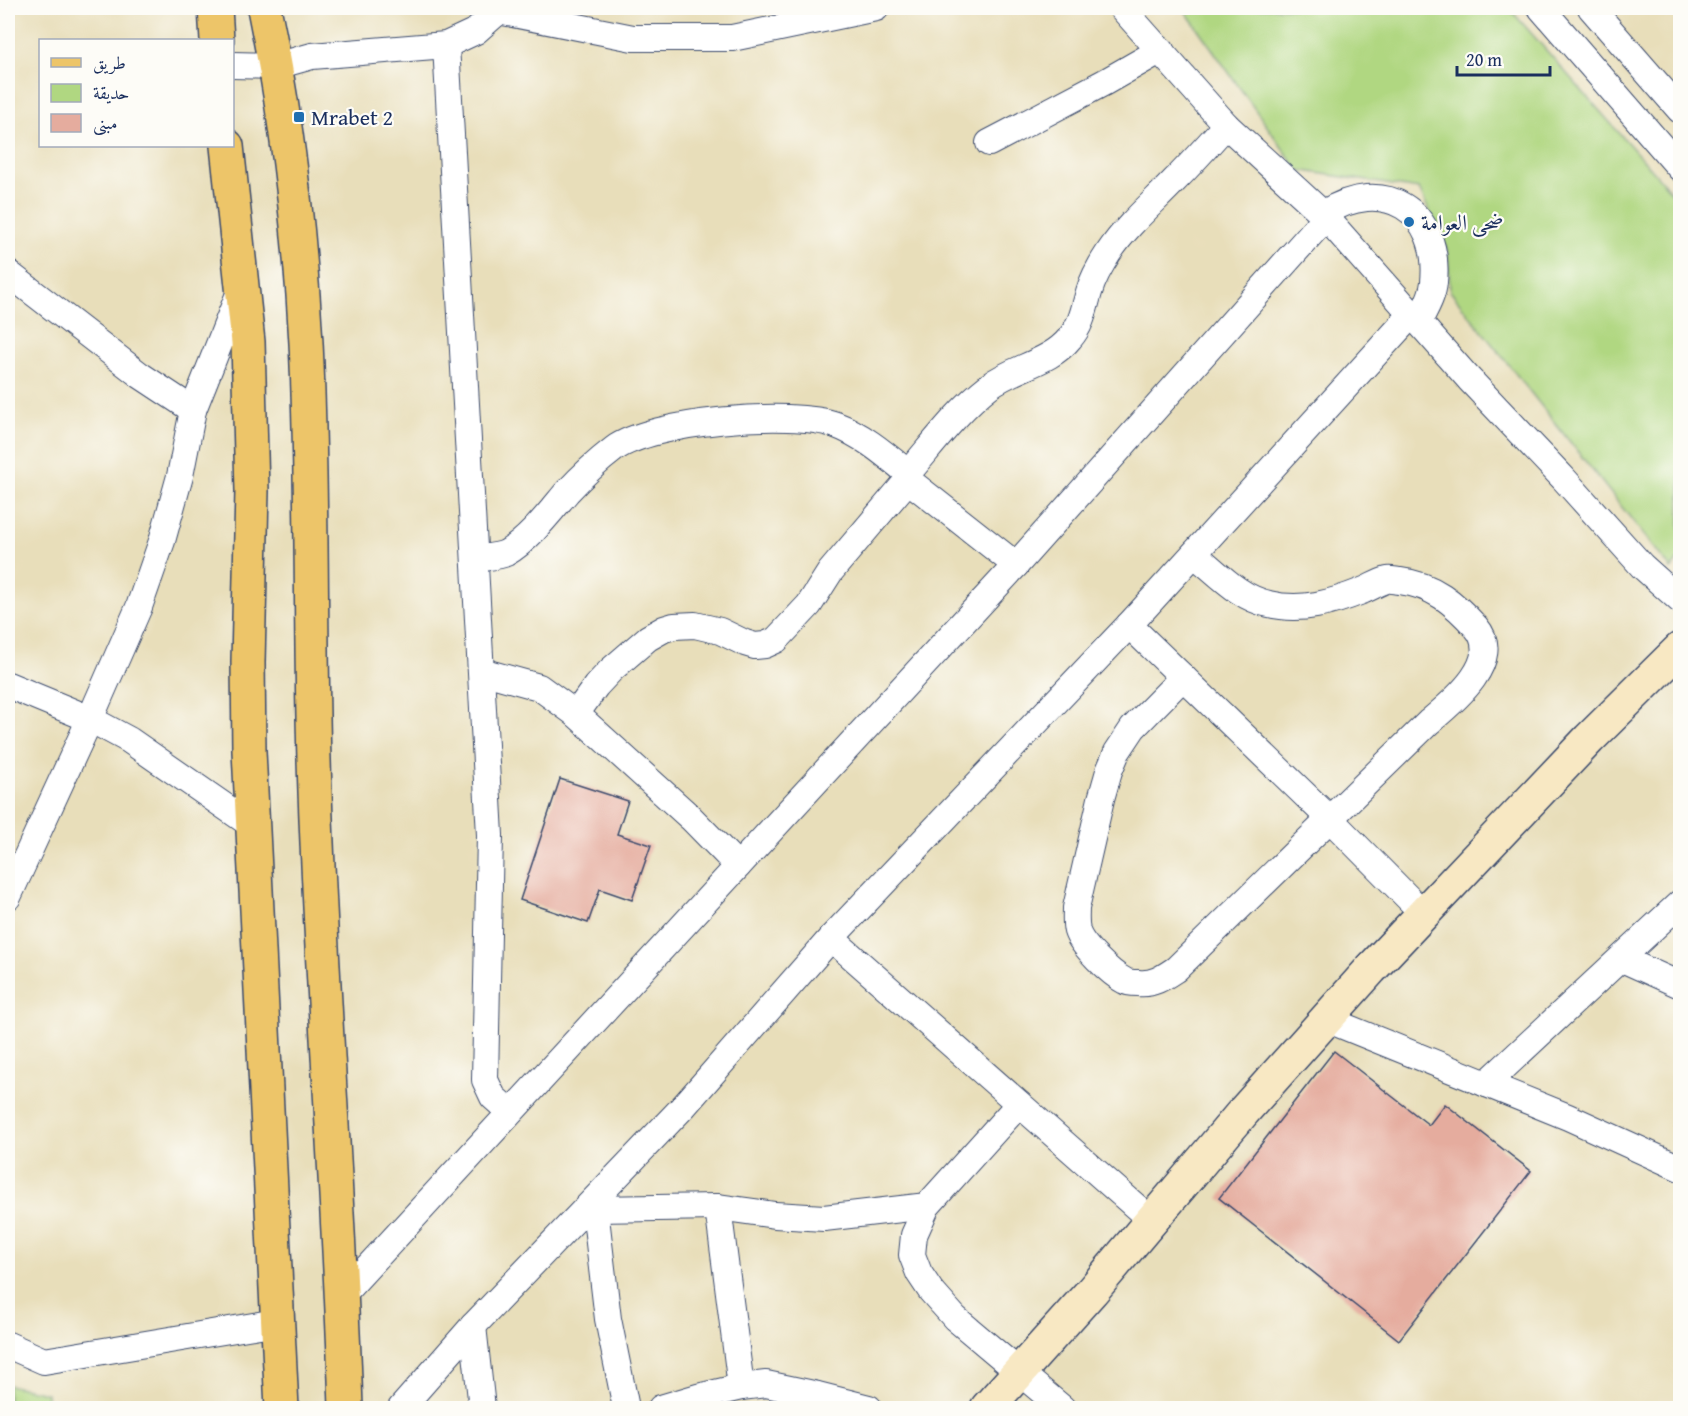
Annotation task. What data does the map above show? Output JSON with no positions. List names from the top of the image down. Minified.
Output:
{"places":{"transit":["Mrabet 2"],"other":["ضحى العوامة"]},"legend":["طريق","حديقة","مبنى"],"scale_bar":"20 m"}
